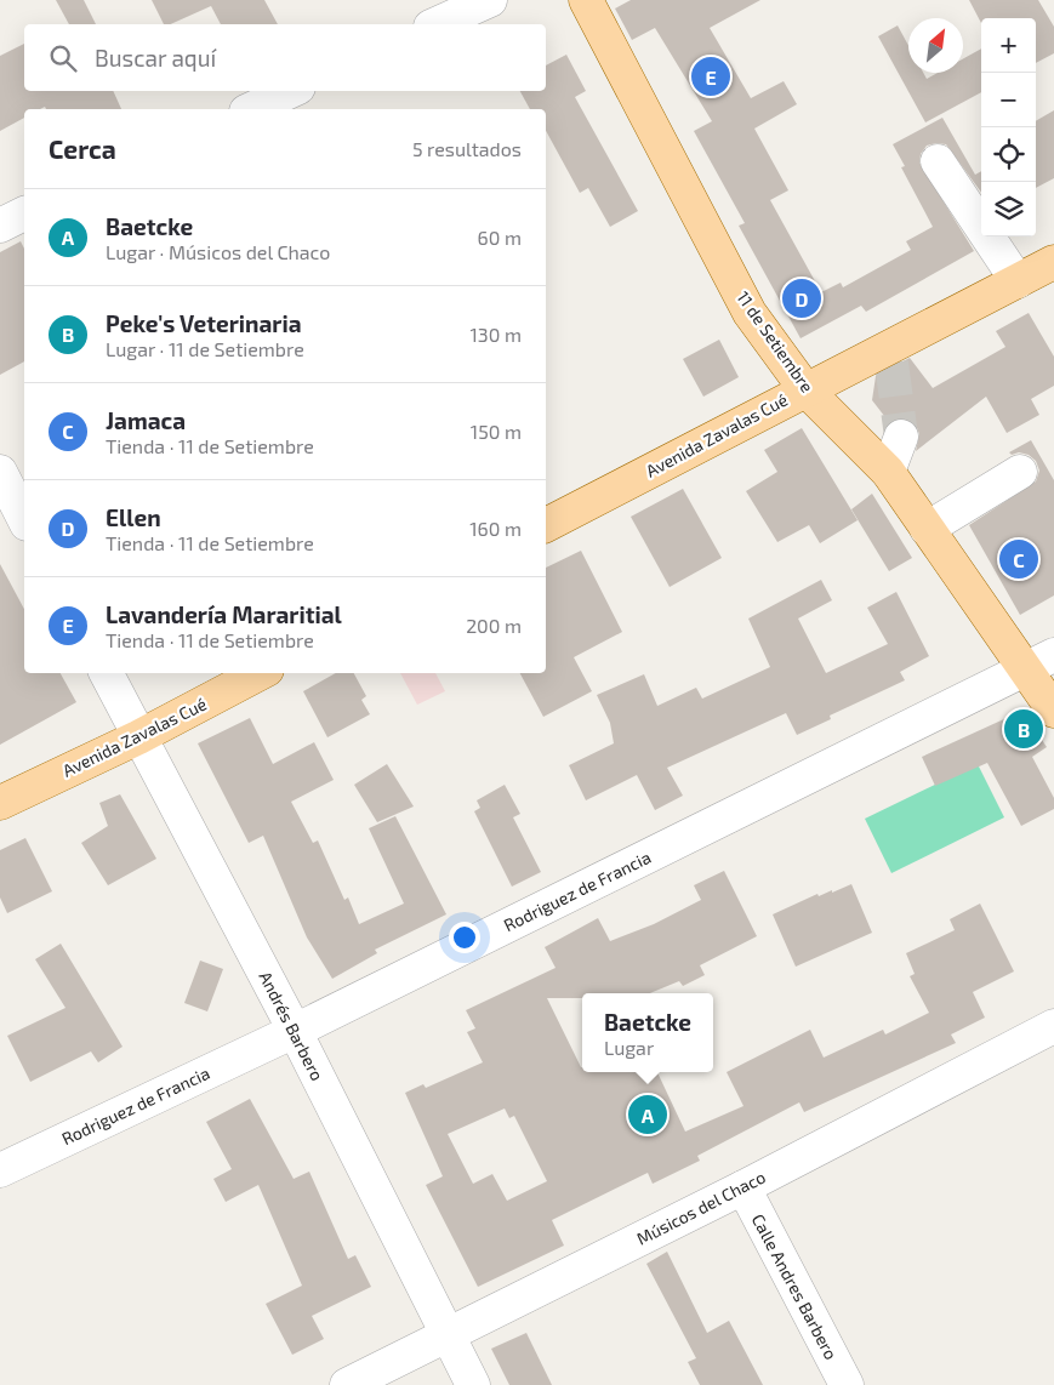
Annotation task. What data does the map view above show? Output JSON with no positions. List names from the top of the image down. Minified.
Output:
{"streets":{"main road":["11 de Setiembre","Avenida Zavalas Cué"],"street":["Rodriguez de Francia","Andrés Barbero","Músicos del Chaco","Calle Andres Barbero"]},"crossings":[["11 de Setiembre","Avenida Zavalas Cué"],["11 de Setiembre","Rodriguez de Francia"],["Avenida Zavalas Cué","Andrés Barbero"],["Rodriguez de Francia","Andrés Barbero"],["Andrés Barbero","Músicos del Chaco"],["Músicos del Chaco","Calle Andres Barbero"]],"north":"top right","page":{"map_buttons":["+","−"],"search":"Buscar aquí","pins":["E","D","C","B","A"],"heading":["Cerca","5 resultados"],"list":[{"mark":"A","name":"Baetcke","note":"Lugar · Músicos del Chaco","value":"60 m"},{"mark":"B","name":"Peke's Veterinaria","note":"Lugar · 11 de Setiembre","value":"130 m"},{"mark":"C","name":"Jamaca","note":"Tienda · 11 de Setiembre","value":"150 m"},{"mark":"D","name":"Ellen","note":"Tienda · 11 de Setiembre","value":"160 m"},{"mark":"E","name":"Lavandería Mararitial","note":"Tienda · 11 de Setiembre","value":"200 m"}],"popup":["Baetcke","Lugar"]}}
